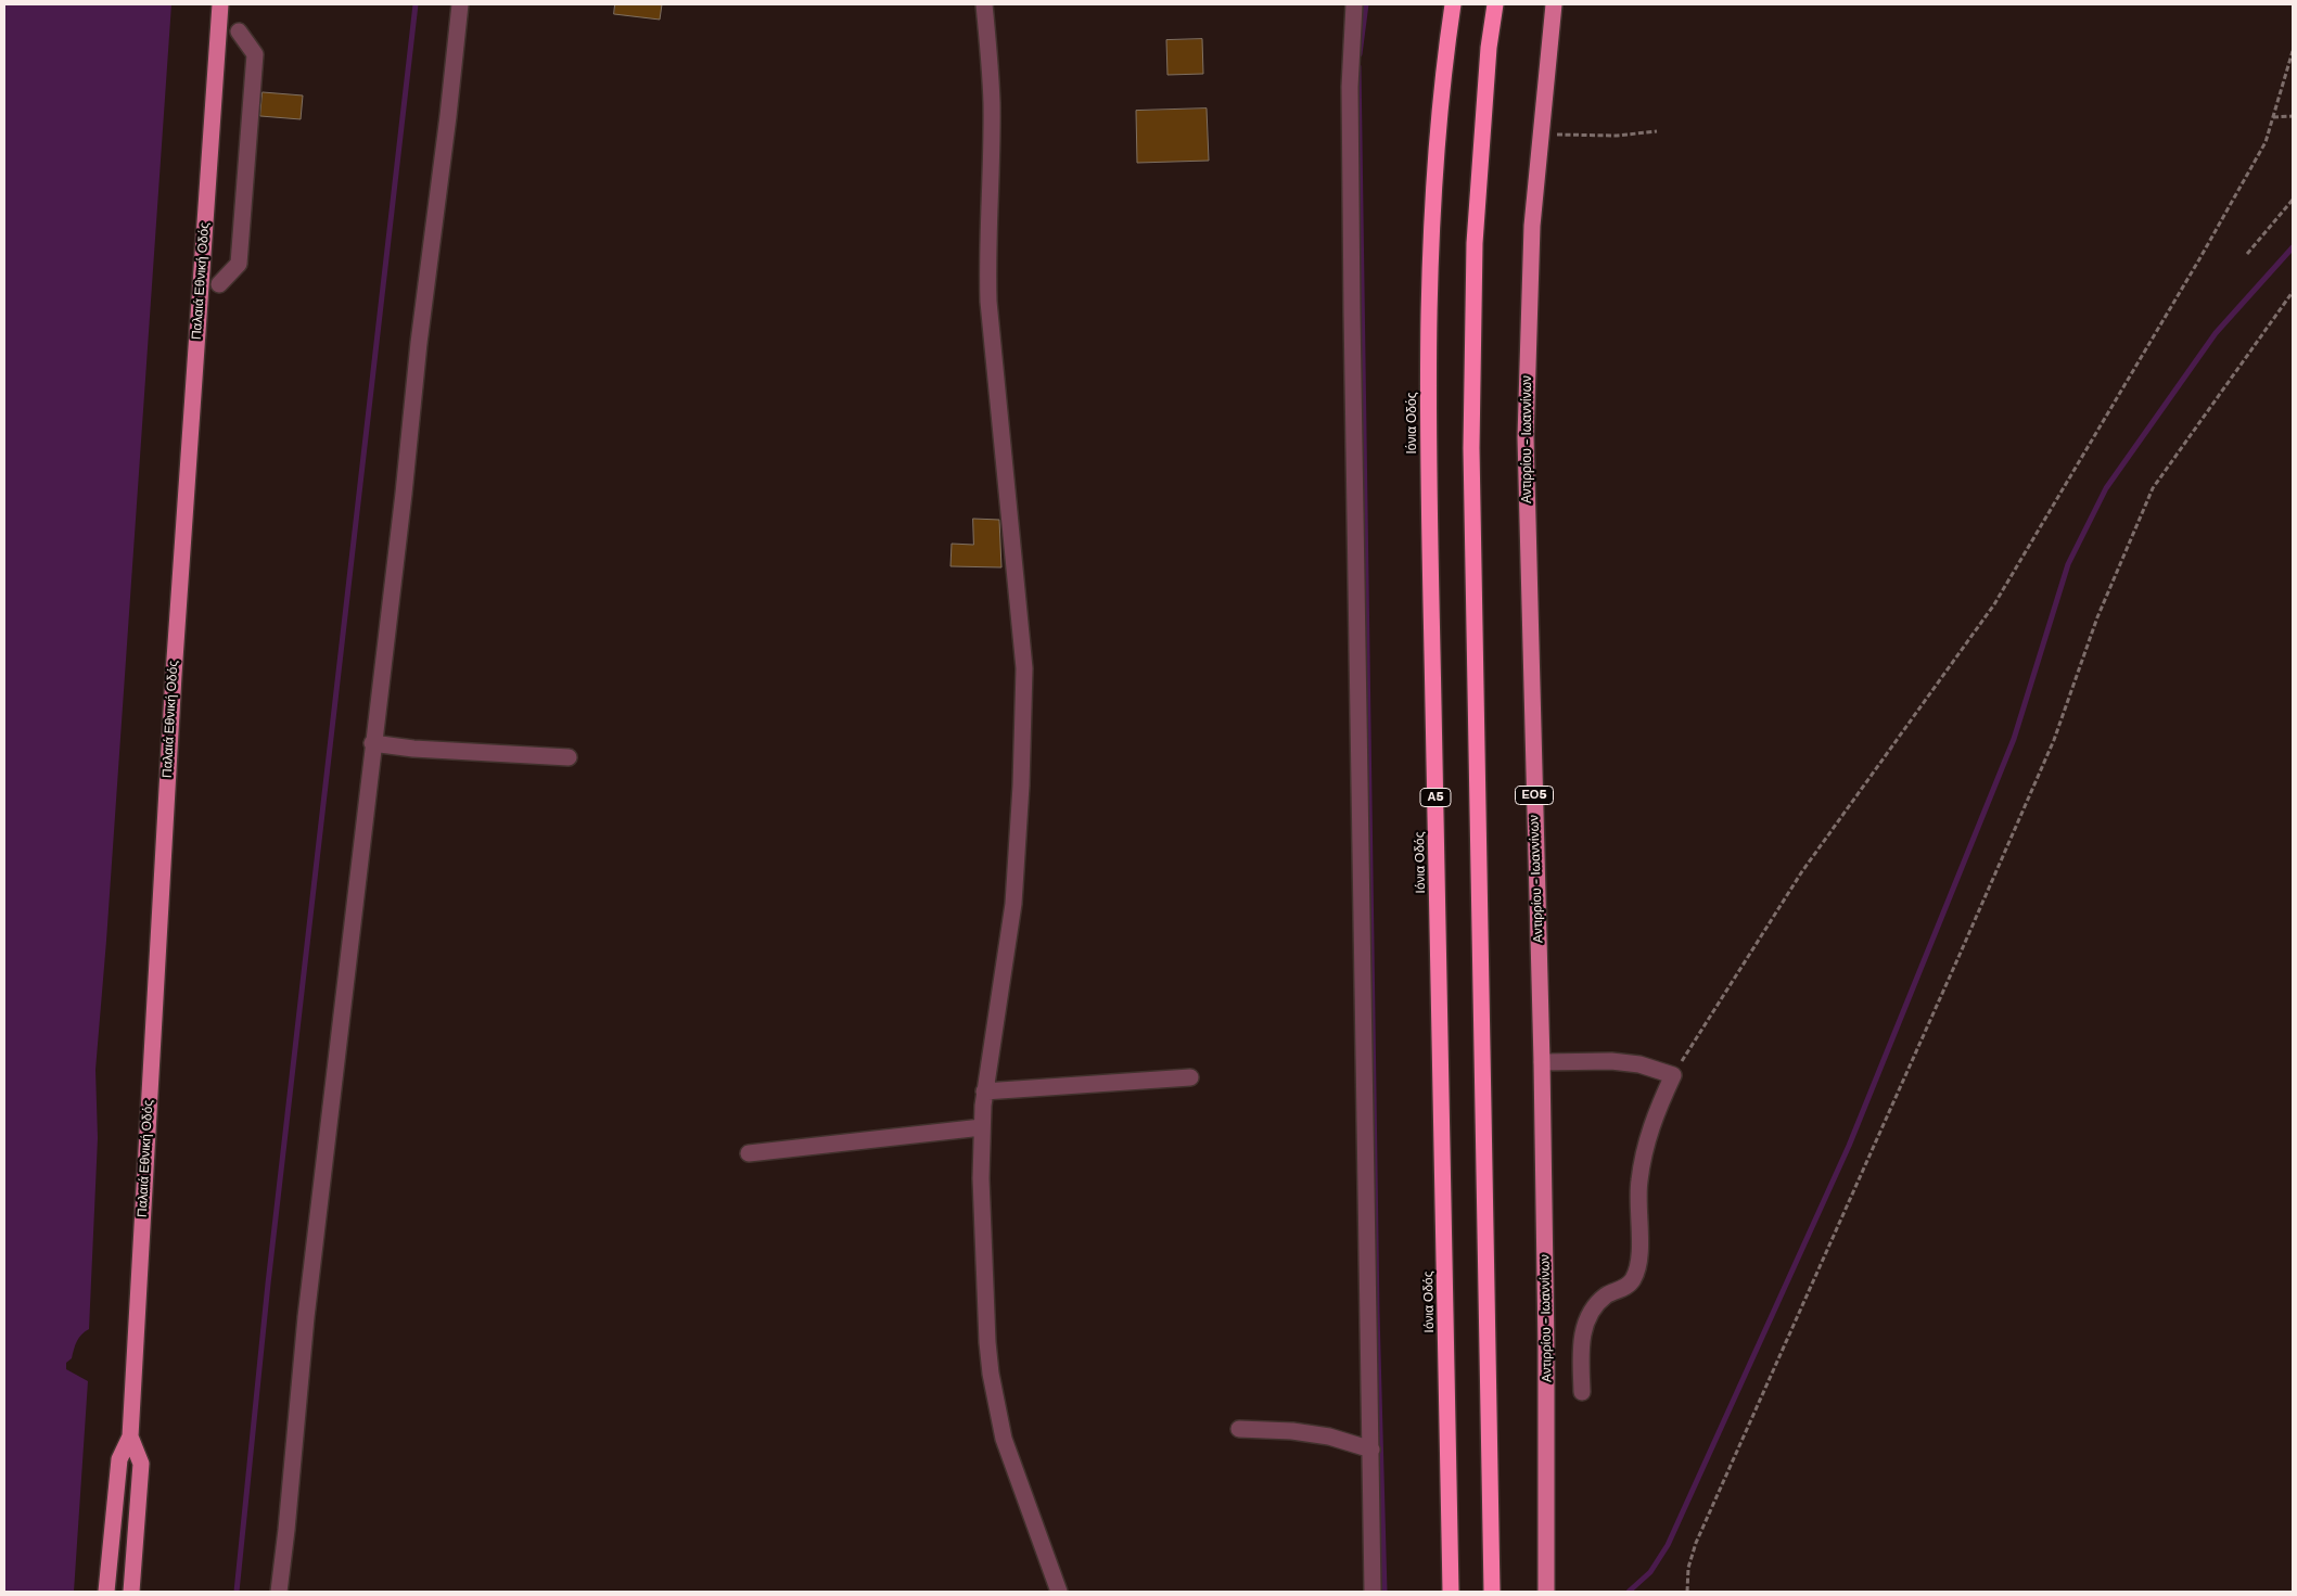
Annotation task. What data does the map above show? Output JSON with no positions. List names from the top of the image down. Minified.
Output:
{"streets":{"highway":["Ιόνια Οδός","Α5"],"main road":["Παλαιά Εθνική Οδός","Αντιρρίου - Ιωαννίνων","ΕΟ5"]}}
